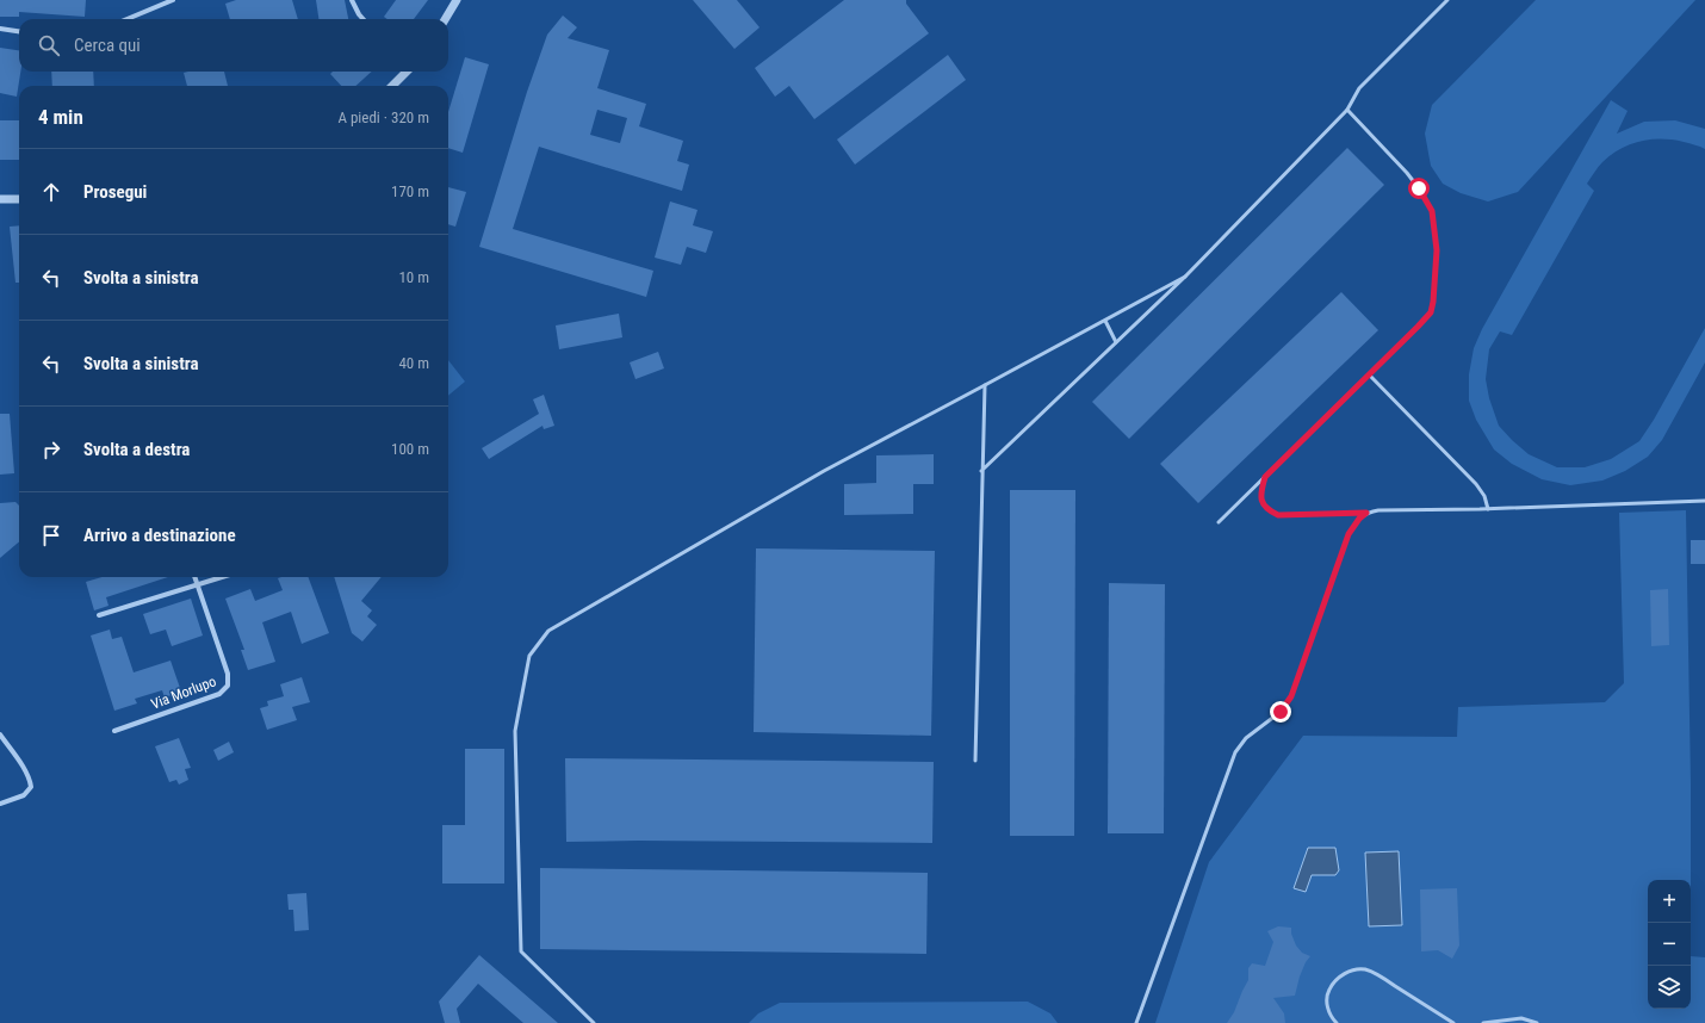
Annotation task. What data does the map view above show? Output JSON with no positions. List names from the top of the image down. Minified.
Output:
{"streets":{"street":["Via Morlupo"]},"page":{"search":"Cerca qui","heading":["4 min","A piedi · 320 m"],"list":[["Prosegui","170 m"],["Svolta a sinistra","10 m"],["Svolta a sinistra","40 m"],["Svolta a destra","100 m"],"Arrivo a destinazione"],"map_buttons":["+","−"]}}
